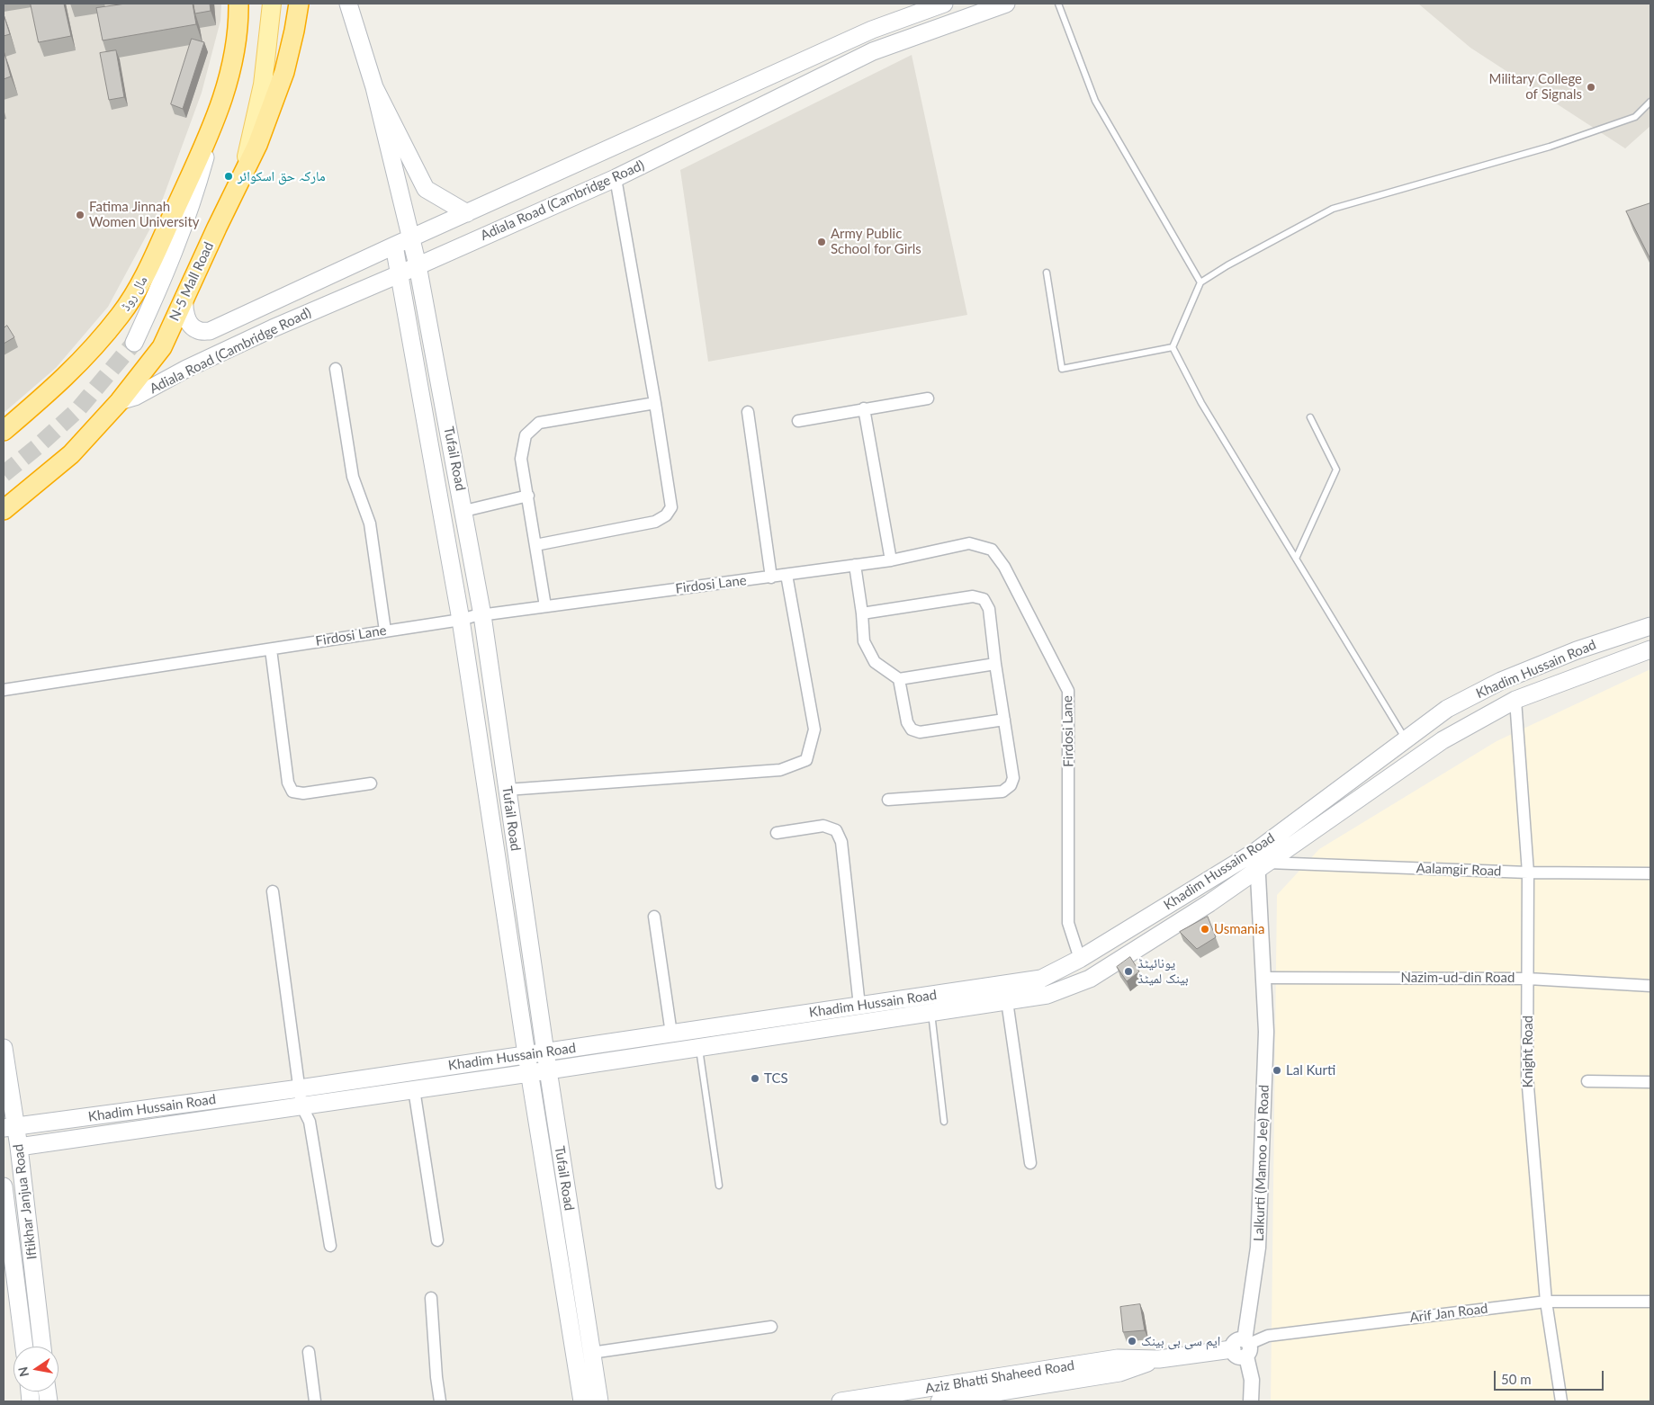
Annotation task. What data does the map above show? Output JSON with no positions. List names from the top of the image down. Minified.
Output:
{"streets":{"highway":["N-5 Mall Road","مال روڈ"],"main road":["Adiala Road (Cambridge Road)","Tufail Road","Khadim Hussain Road","Iftikhar Janjua Road","Aziz Bhatti Shaheed Road"],"street":["Firdosi Lane","Aalamgir Road","Nazim-ud-din Road","Knight Road","Lalkurti (Mamoo Jee) Road","Arif Jan Road"]},"crossings":[["Adiala Road (Cambridge Road)","N-5 Mall Road"],["Adiala Road (Cambridge Road)","Tufail Road"],["Tufail Road","Firdosi Lane"],["Tufail Road","Khadim Hussain Road"],["Firdosi Lane","Khadim Hussain Road"],["Khadim Hussain Road","Aalamgir Road"],["Khadim Hussain Road","Knight Road"],["Khadim Hussain Road","Lalkurti (Mamoo Jee) Road"],["Khadim Hussain Road","Iftikhar Janjua Road"],["Aalamgir Road","Knight Road"],["Aalamgir Road","Lalkurti (Mamoo Jee) Road"],["Nazim-ud-din Road","Knight Road"],["Nazim-ud-din Road","Lalkurti (Mamoo Jee) Road"],["Knight Road","Arif Jan Road"],["Lalkurti (Mamoo Jee) Road","Arif Jan Road"],["Lalkurti (Mamoo Jee) Road","Aziz Bhatti Shaheed Road"],["Arif Jan Road","Aziz Bhatti Shaheed Road"]],"places":["Military College of Signals","مارکہ حق اسکوائر","Fatima Jinnah Women University","Army Public School for Girls","Usmania","یونائیٹڈ بینک لمیٹڈ","Lal Kurti","TCS","ایم سی بی بینک"],"scale_bar":"50 m","north":"left"}
